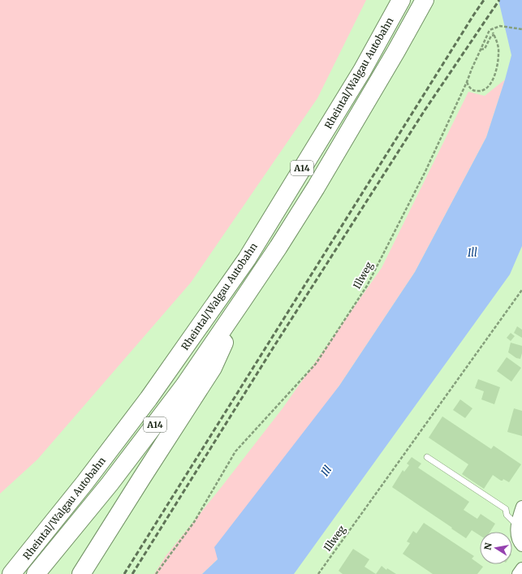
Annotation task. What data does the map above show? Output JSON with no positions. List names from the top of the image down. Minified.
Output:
{"streets":{"highway":["Rheintal/Walgau Autobahn","A14"],"path":["Illweg"]},"water":["Ill"],"north":"left"}
